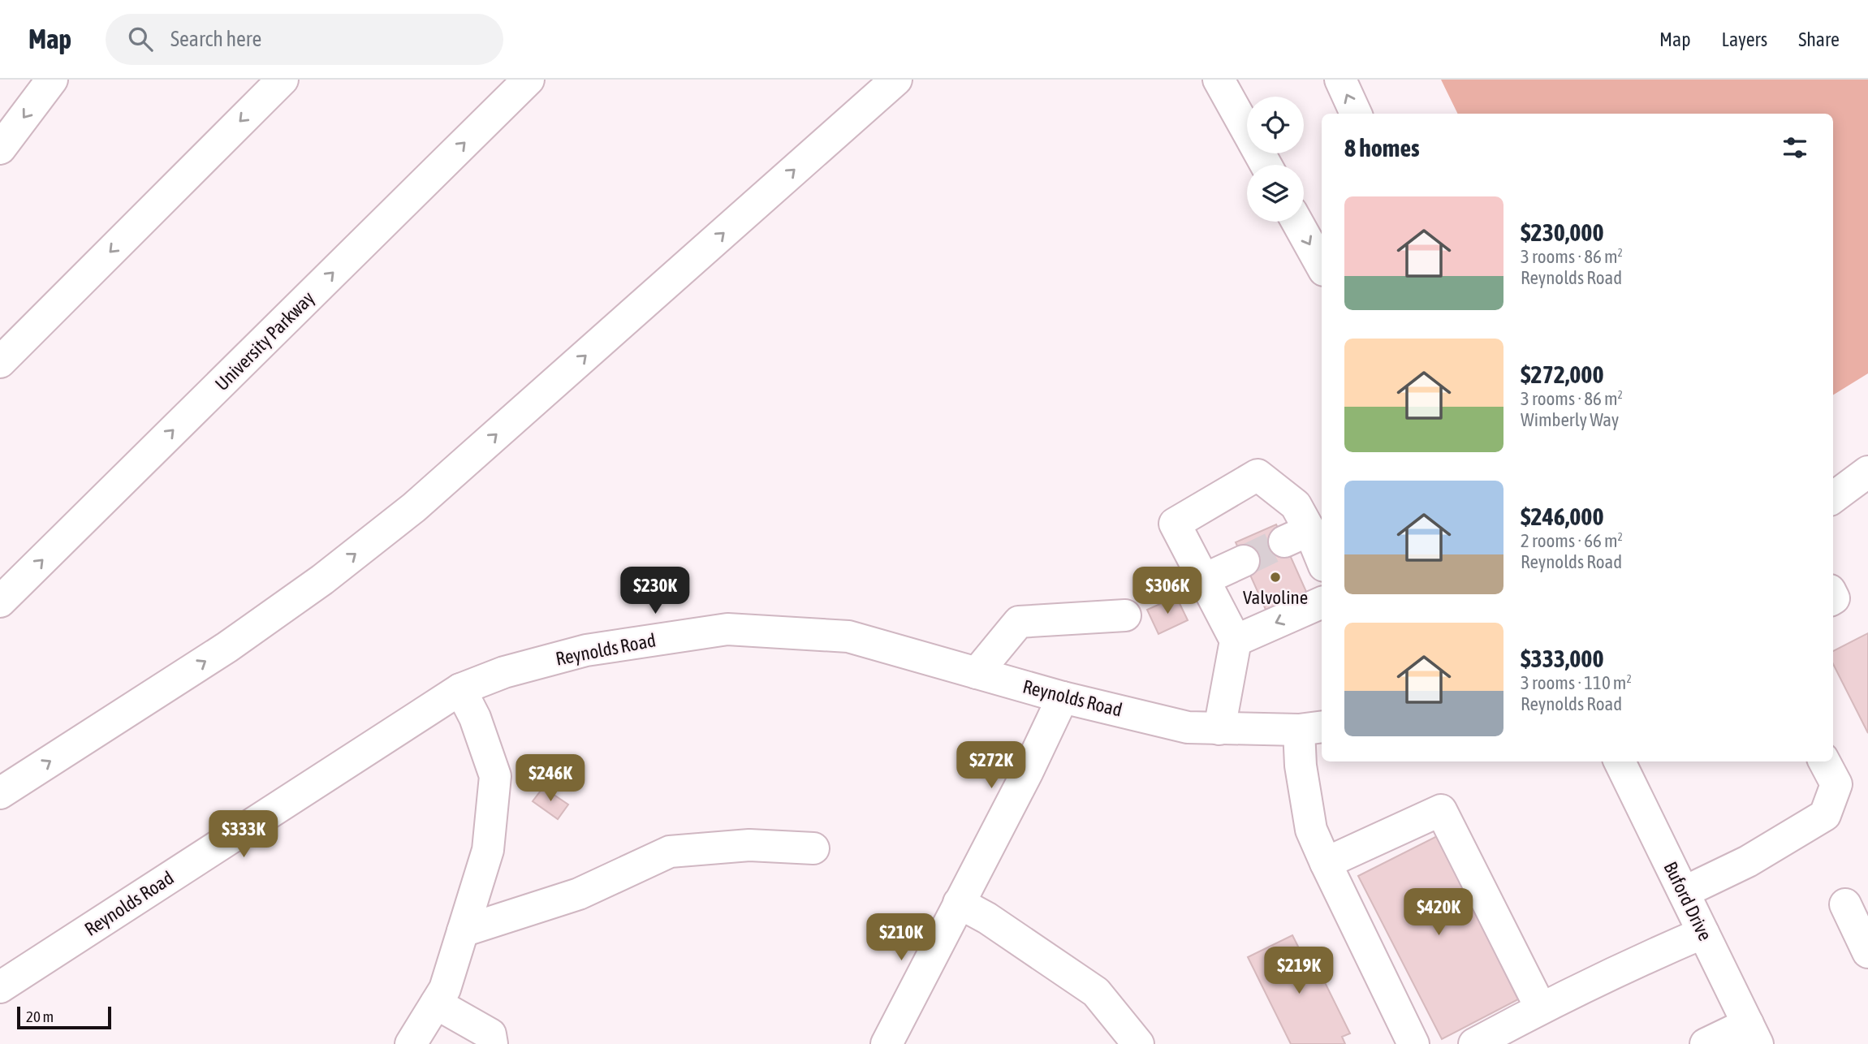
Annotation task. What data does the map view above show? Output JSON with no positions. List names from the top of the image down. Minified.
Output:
{"streets":{"main road":["University Parkway","Reynolds Road","Buford Drive"]},"places":["Valvoline"],"scale_bar":"20 m","page":{"header":"Map","search":"Search here","nav":["Map","Layers","Share"],"heading":"8 homes","list":[{"name":"$230,000","note":"3 rooms · 86 m² · Reynolds Road"},{"name":"$272,000","note":"3 rooms · 86 m² · Wimberly Way"},{"name":"$246,000","note":"2 rooms · 66 m² · Reynolds Road"},{"name":"$333,000","note":"3 rooms · 110 m² · Reynolds Road"}],"price":["$230K","$306K","$272K","$246K","$333K","$420K","$210K","$219K"],"scale":"20 m"}}
